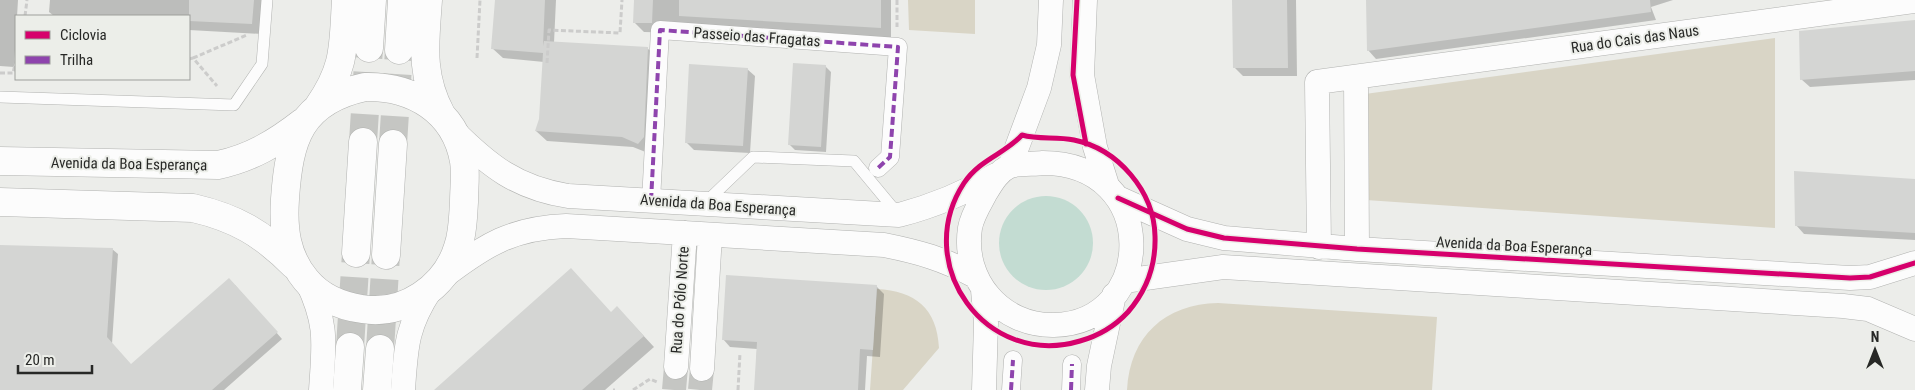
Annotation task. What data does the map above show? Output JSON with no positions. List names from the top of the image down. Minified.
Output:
{"streets":{"main road":["Avenida da Boa Esperança"],"street":["Passeio das Fragatas","Rua do Cais das Naus","Rua do Pólo Norte"]},"crossings":[["Passeio das Fragatas","Avenida da Boa Esperança"],["Rua do Cais das Naus","Avenida da Boa Esperança"],["Avenida da Boa Esperança","Rua do Pólo Norte"]],"legend":["Ciclovia","Trilha"],"scale_bar":"20 m","north":"top"}
